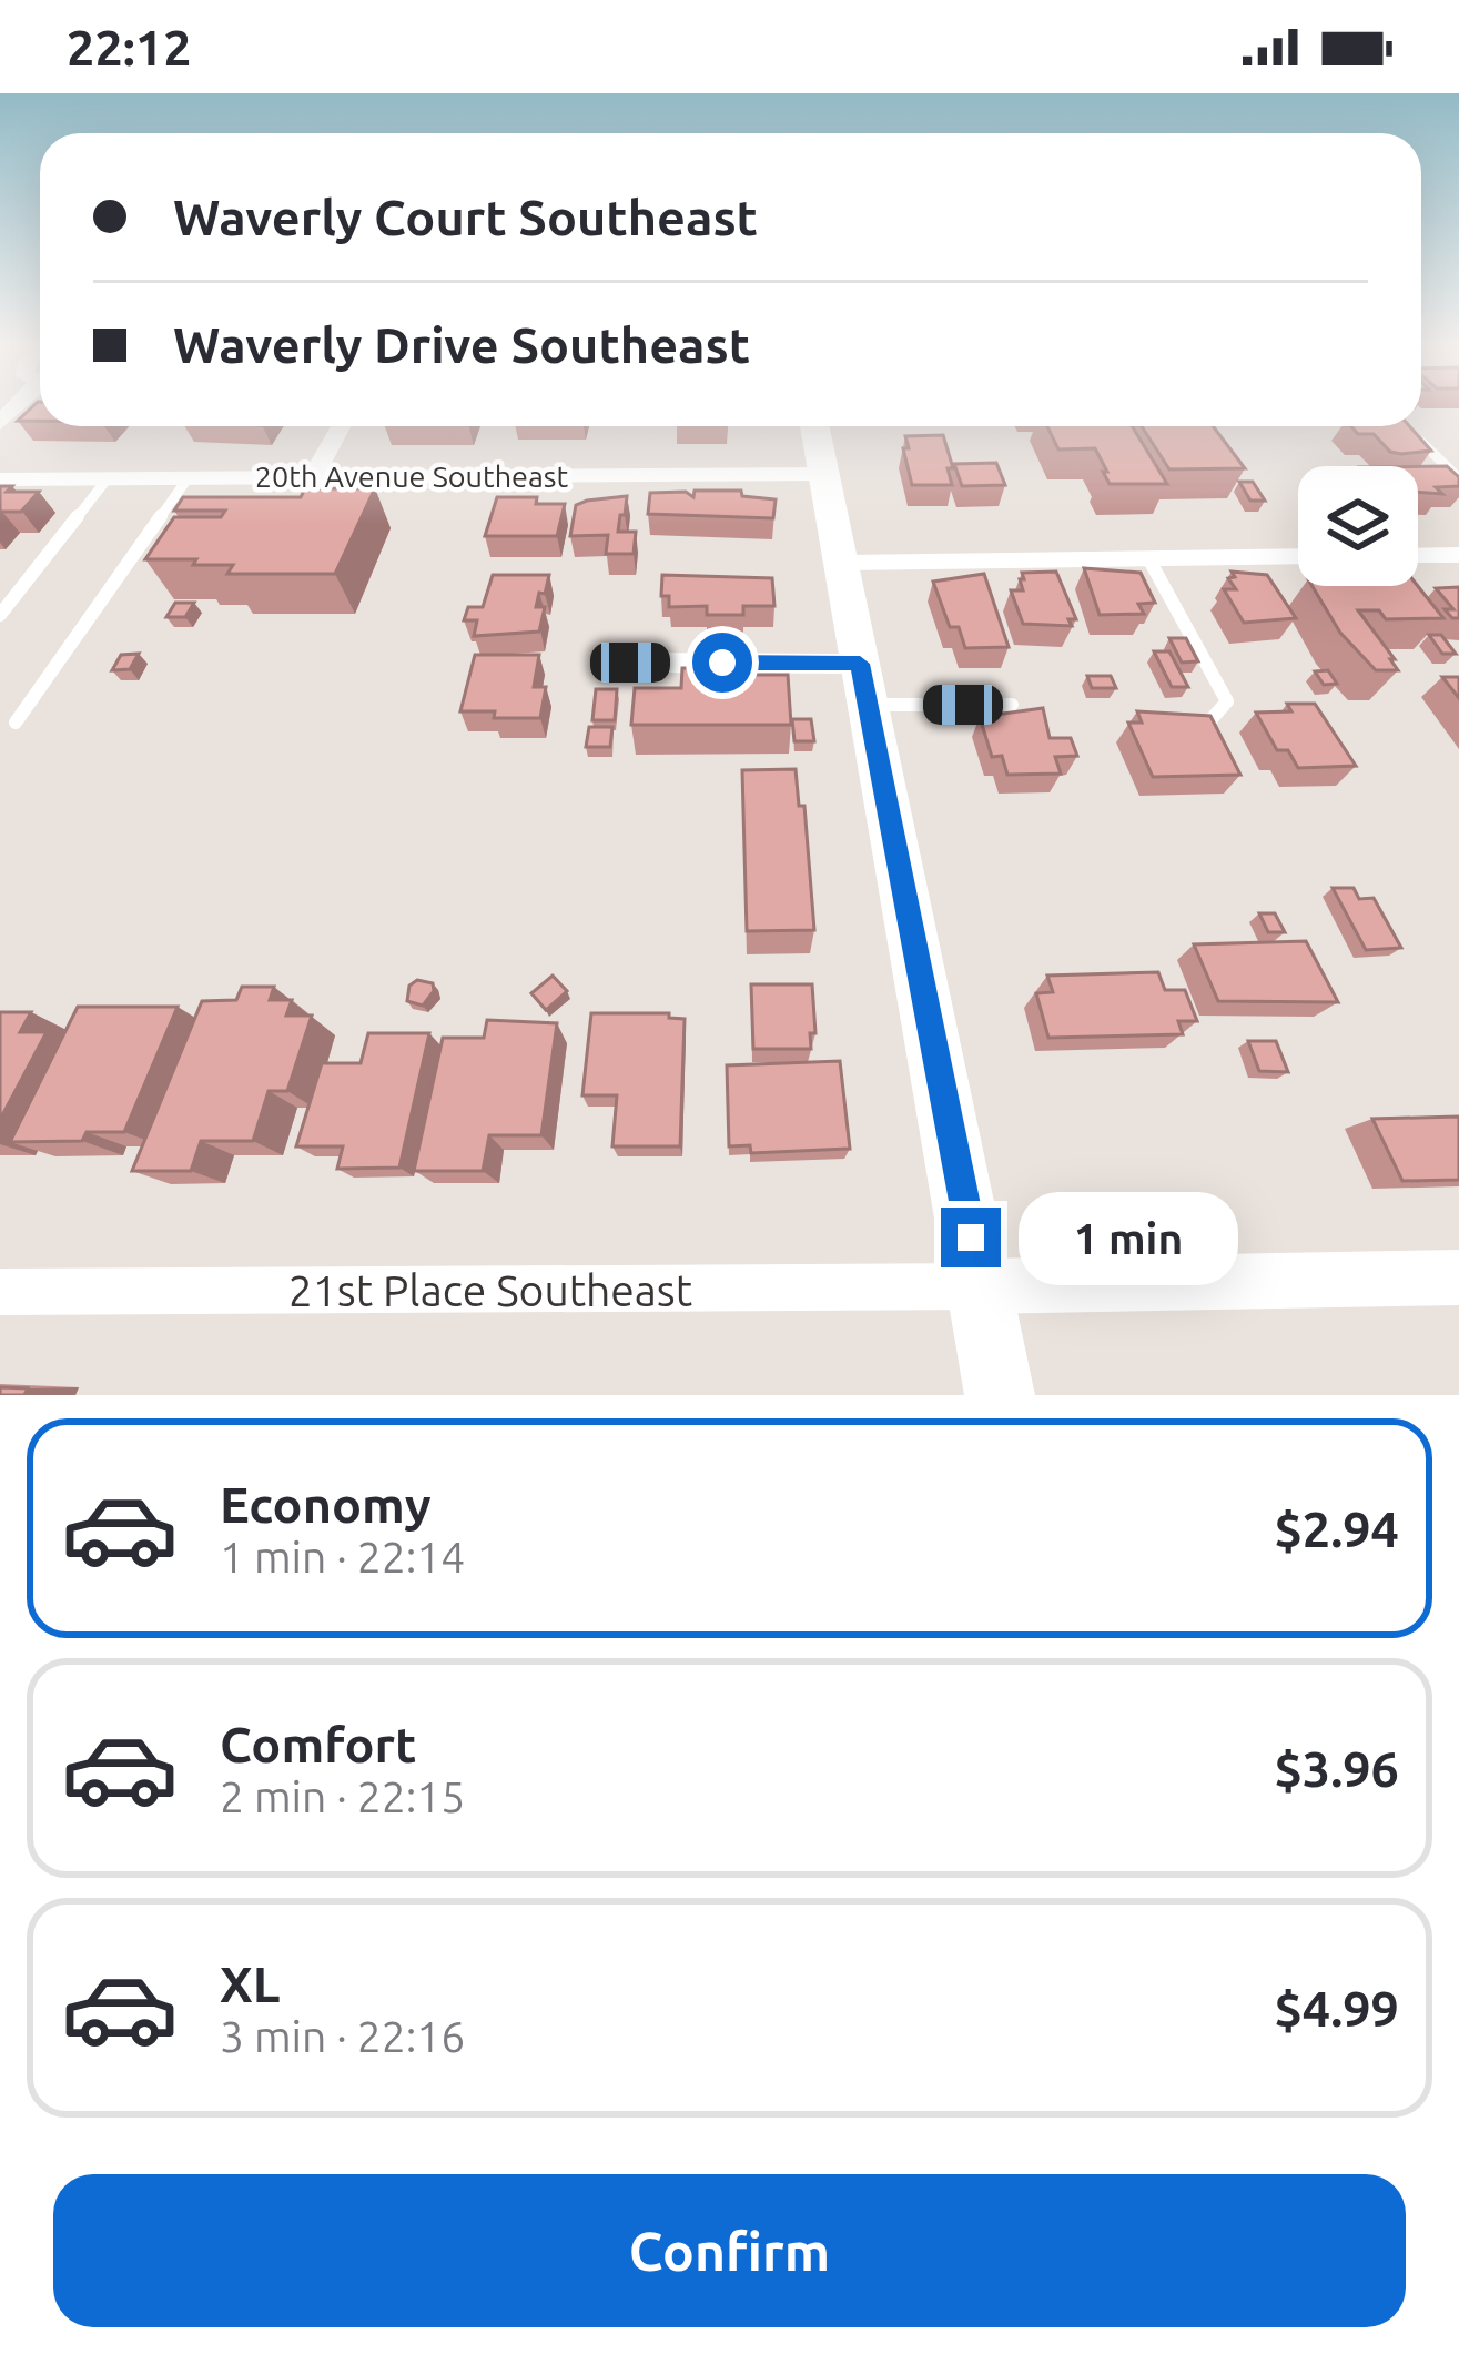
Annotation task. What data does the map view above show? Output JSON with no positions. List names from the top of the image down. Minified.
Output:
{"streets":{"street":["20th Avenue Southeast","21st Place Southeast"]},"page":{"status":"22:12","banner":["Waverly Court Southeast","Waverly Drive Southeast"],"bubble":"1 min","list":[{"name":"Economy","note":"1 min · 22:14","value":"$2.94"},{"name":"Comfort","note":"2 min · 22:15","value":"$3.96"},{"name":"XL","note":"3 min · 22:16","value":"$4.99"}],"buttons":"Confirm"}}
